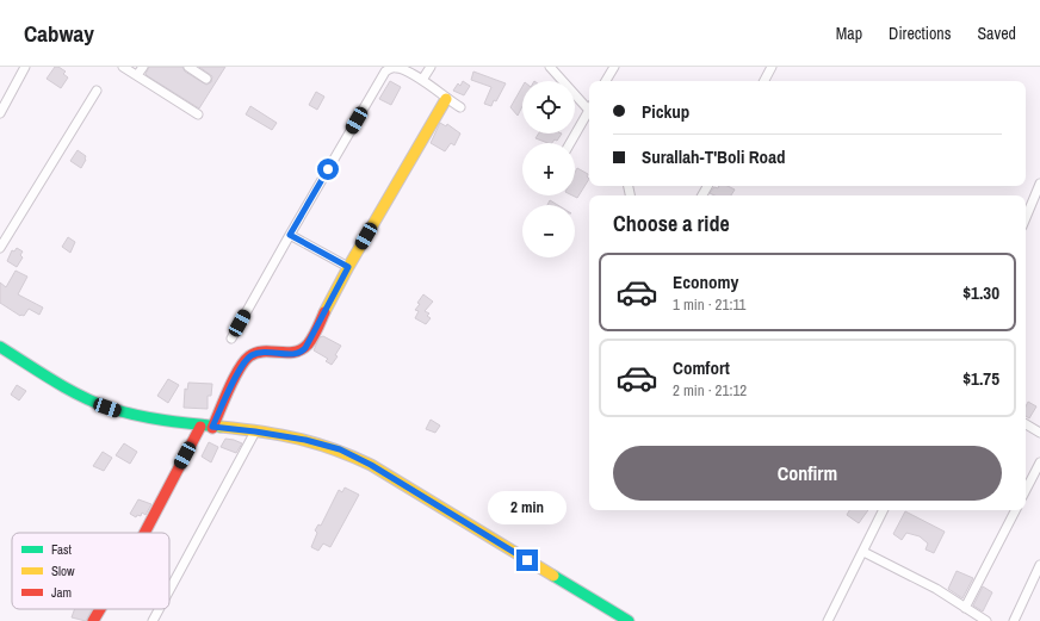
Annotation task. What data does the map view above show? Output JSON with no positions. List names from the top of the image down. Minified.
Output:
{"legend":["Fast","Slow","Jam"],"page":{"header":"Cabway","nav":["Map","Directions","Saved"],"map_buttons":["+","−"],"banner":["Pickup","Surallah-T'Boli Road"],"heading":"Choose a ride","list":[{"name":"Economy","note":"1 min · 21:11","value":"$1.30"},{"name":"Comfort","note":"2 min · 21:12","value":"$1.75"}],"buttons":"Confirm","bubble":"2 min"}}
